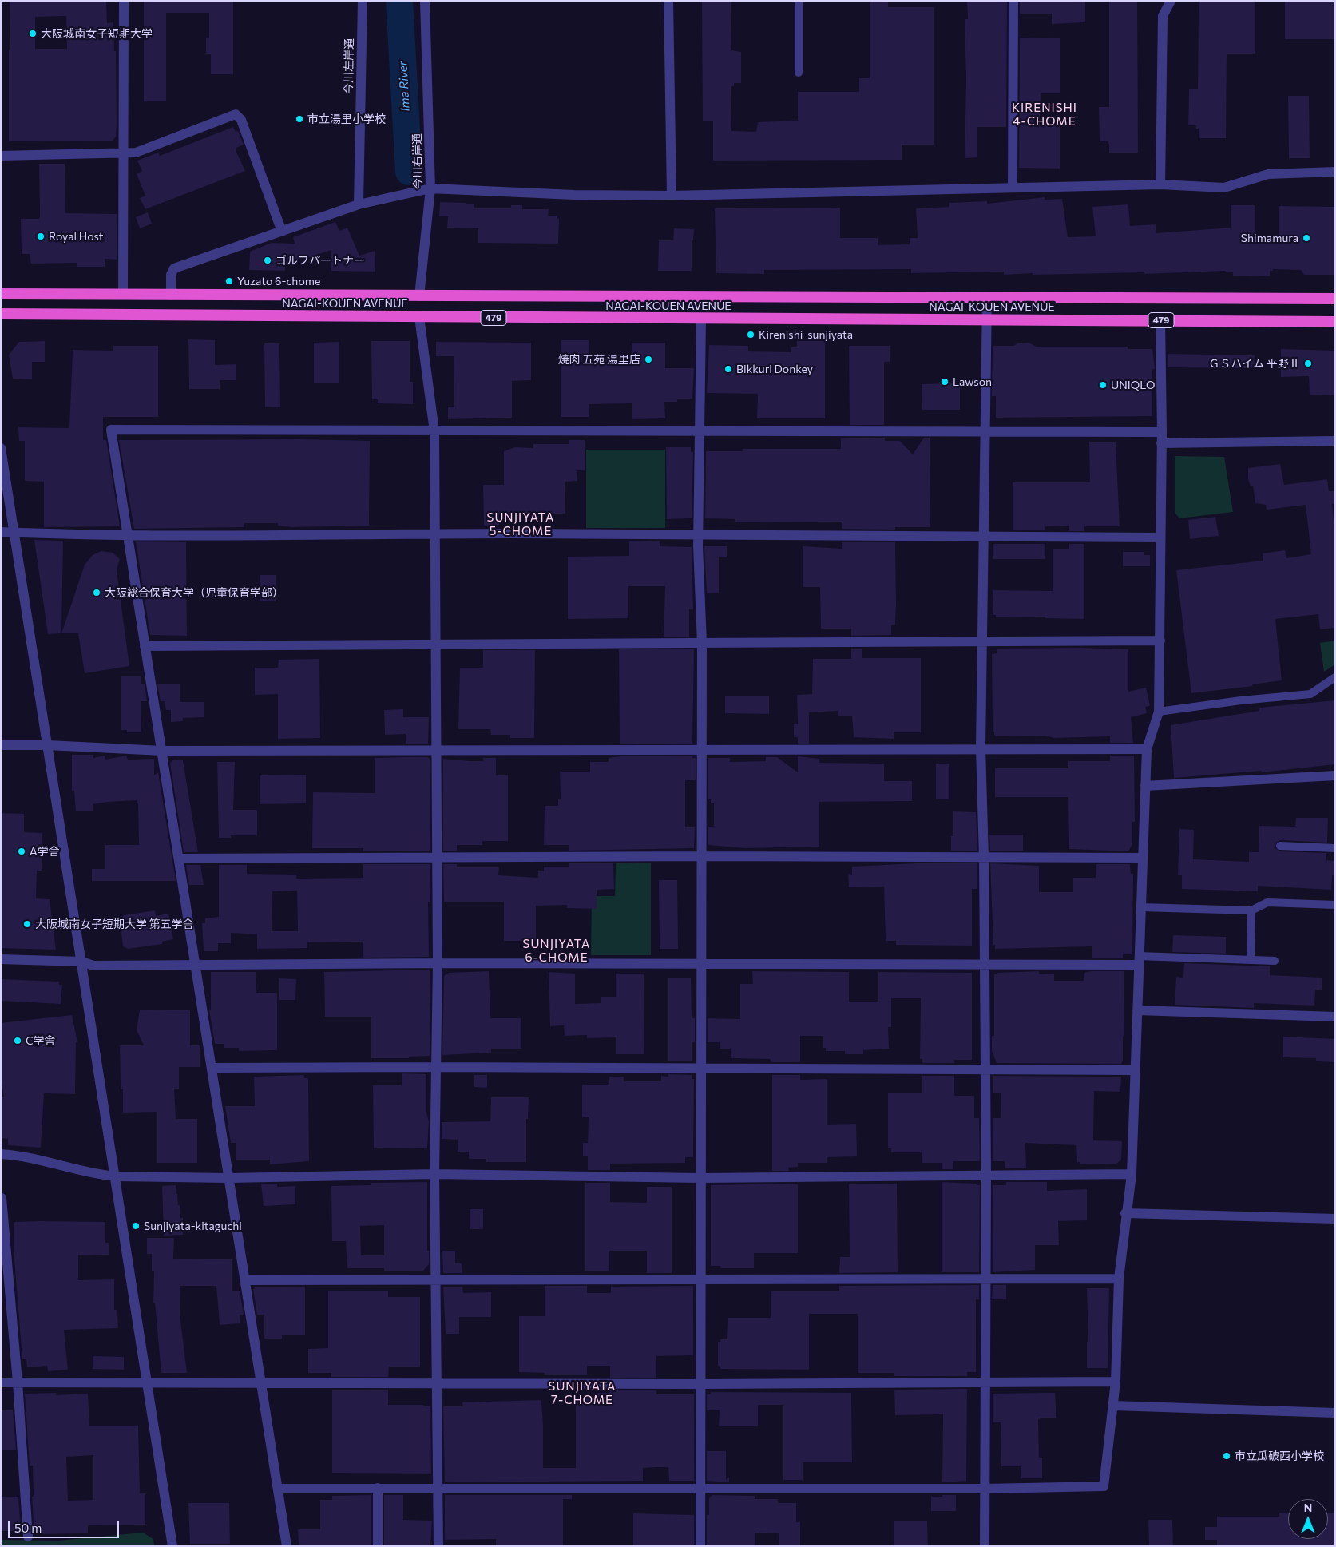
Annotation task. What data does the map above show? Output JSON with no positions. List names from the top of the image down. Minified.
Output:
{"streets":{"highway":["NAGAI-KOUEN AVENUE","479"],"street":["今川左岸通","今川右岸通"]},"crossings":[["今川右岸通","NAGAI-KOUEN AVENUE"]],"districts":["KIRENISHI 4-CHOME","SUNJIYATA 5-CHOME","SUNJIYATA 6-CHOME","SUNJIYATA 7-CHOME"],"water":["Ima River"],"places":["大阪城南女子短期大学","市立湯里小学校","Royal Host","Shimamura","ゴルフパートナー","Yuzato 6-chome","Kirenishi-sunjiyata","焼肉 五苑 湯里店","ＧＳハイム 平野Ⅱ","Bikkuri Donkey","Lawson","UNIQLO","大阪総合保育大学（児童保育学部）","A学舎","大阪城南女子短期大学 第五学舎","C学舎","Sunjiyata-kitaguchi","市立瓜破西小学校"],"scale_bar":"50 m","north":"top"}
